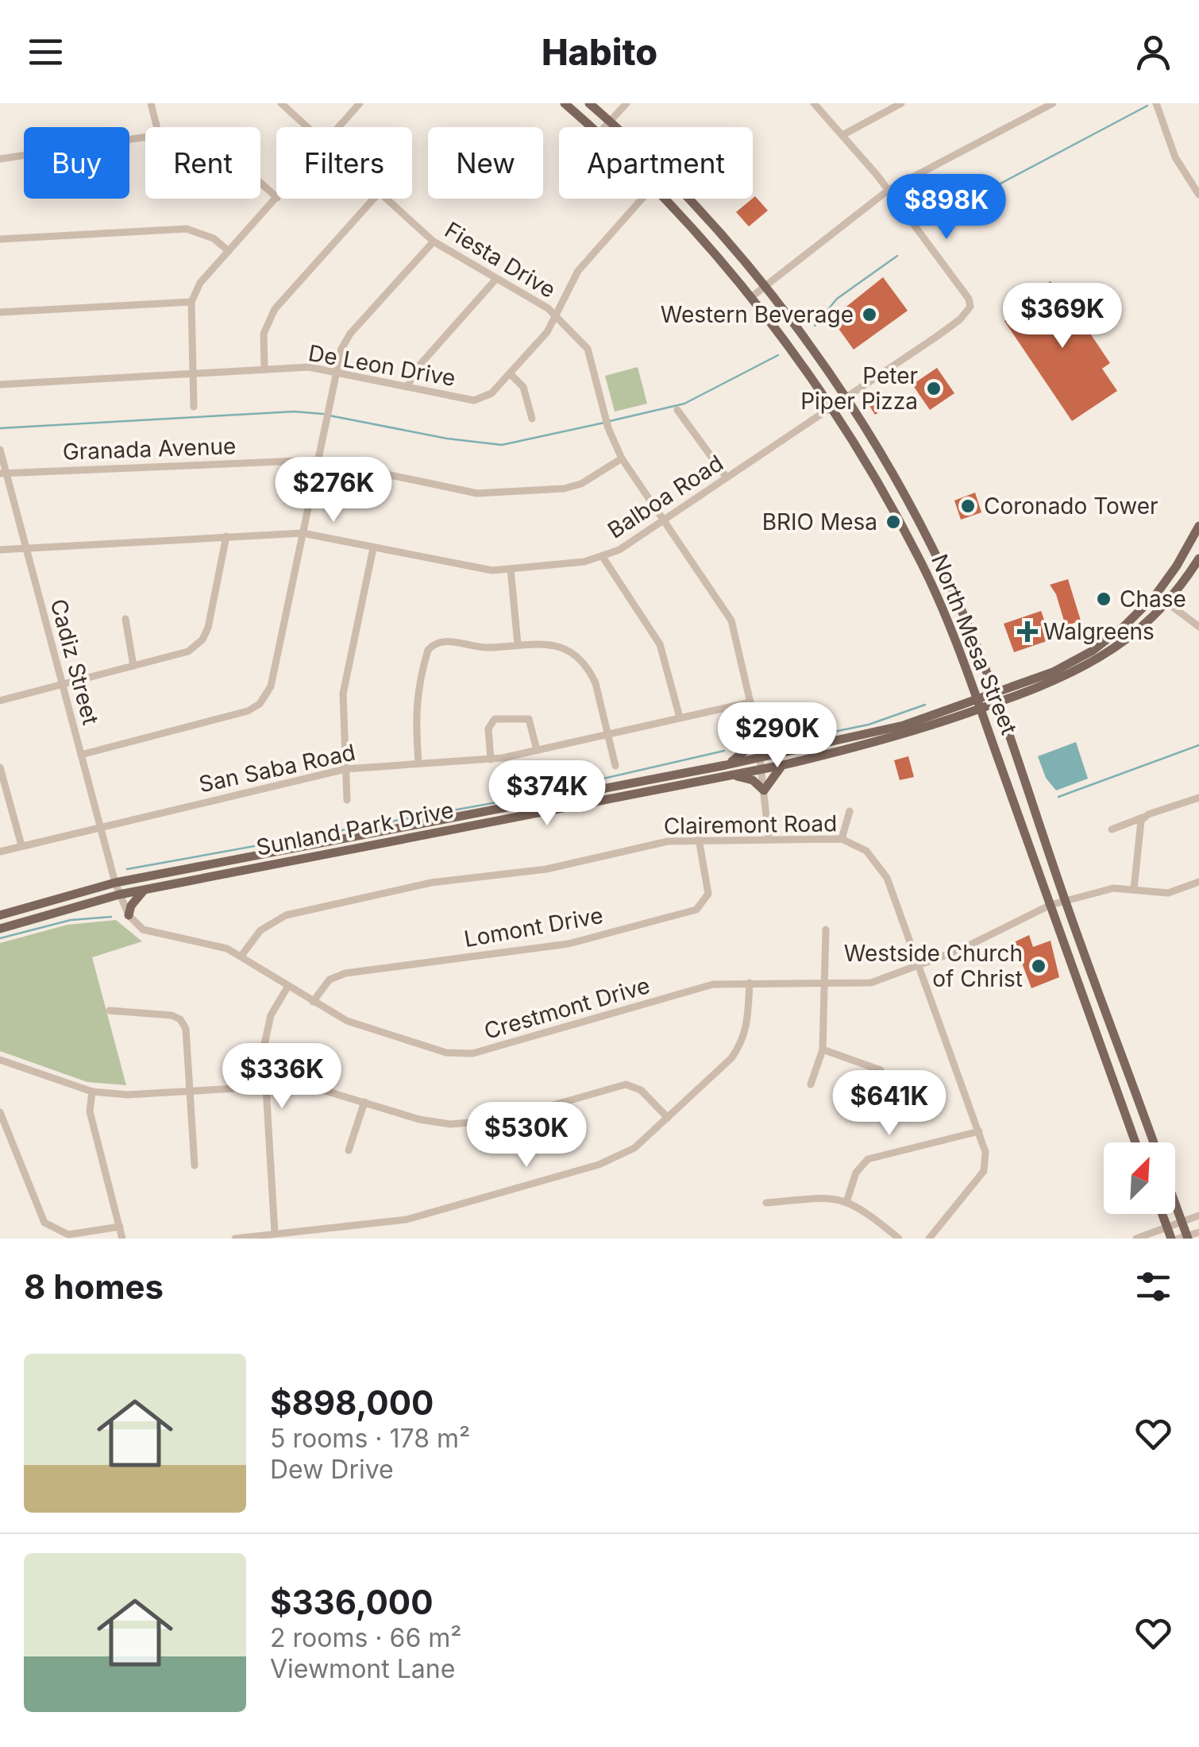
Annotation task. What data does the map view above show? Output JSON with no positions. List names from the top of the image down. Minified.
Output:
{"streets":{"main road":["North Mesa Street","Sunland Park Drive"],"street":["Fiesta Drive","De Leon Drive","Granada Avenue","Balboa Road","Cadiz Street","San Saba Road","Clairemont Road","Lomont Drive","Crestmont Drive"]},"crossings":[["Fiesta Drive","De Leon Drive"],["Fiesta Drive","Granada Avenue"],["Fiesta Drive","Balboa Road"],["Fiesta Drive","San Saba Road"],["Fiesta Drive","Clairemont Road"],["Fiesta Drive","Sunland Park Drive"],["Granada Avenue","Cadiz Street"],["Balboa Road","North Mesa Street"],["Balboa Road","Cadiz Street"],["North Mesa Street","Sunland Park Drive"],["North Mesa Street","Crestmont Drive"],["Cadiz Street","San Saba Road"],["Cadiz Street","Sunland Park Drive"],["Clairemont Road","Lomont Drive"],["Clairemont Road","Crestmont Drive"],["Lomont Drive","Crestmont Drive"]],"places":{"other":["Western Beverage","Peter Piper Pizza","Coronado Tower","BRIO Mesa","Chase","Westside Church of Christ"],"health":["Walgreens"]},"north":"top right","page":{"header":"Habito","chip":["Buy","Rent","Filters","New","Apartment"],"price":["$898K","$369K","$276K","$290K","$374K","$336K","$641K","$530K"],"heading":"8 homes","list":[{"name":"$898,000","note":"5 rooms · 178 m² · Dew Drive"},{"name":"$336,000","note":"2 rooms · 66 m² · Viewmont Lane"}]}}
